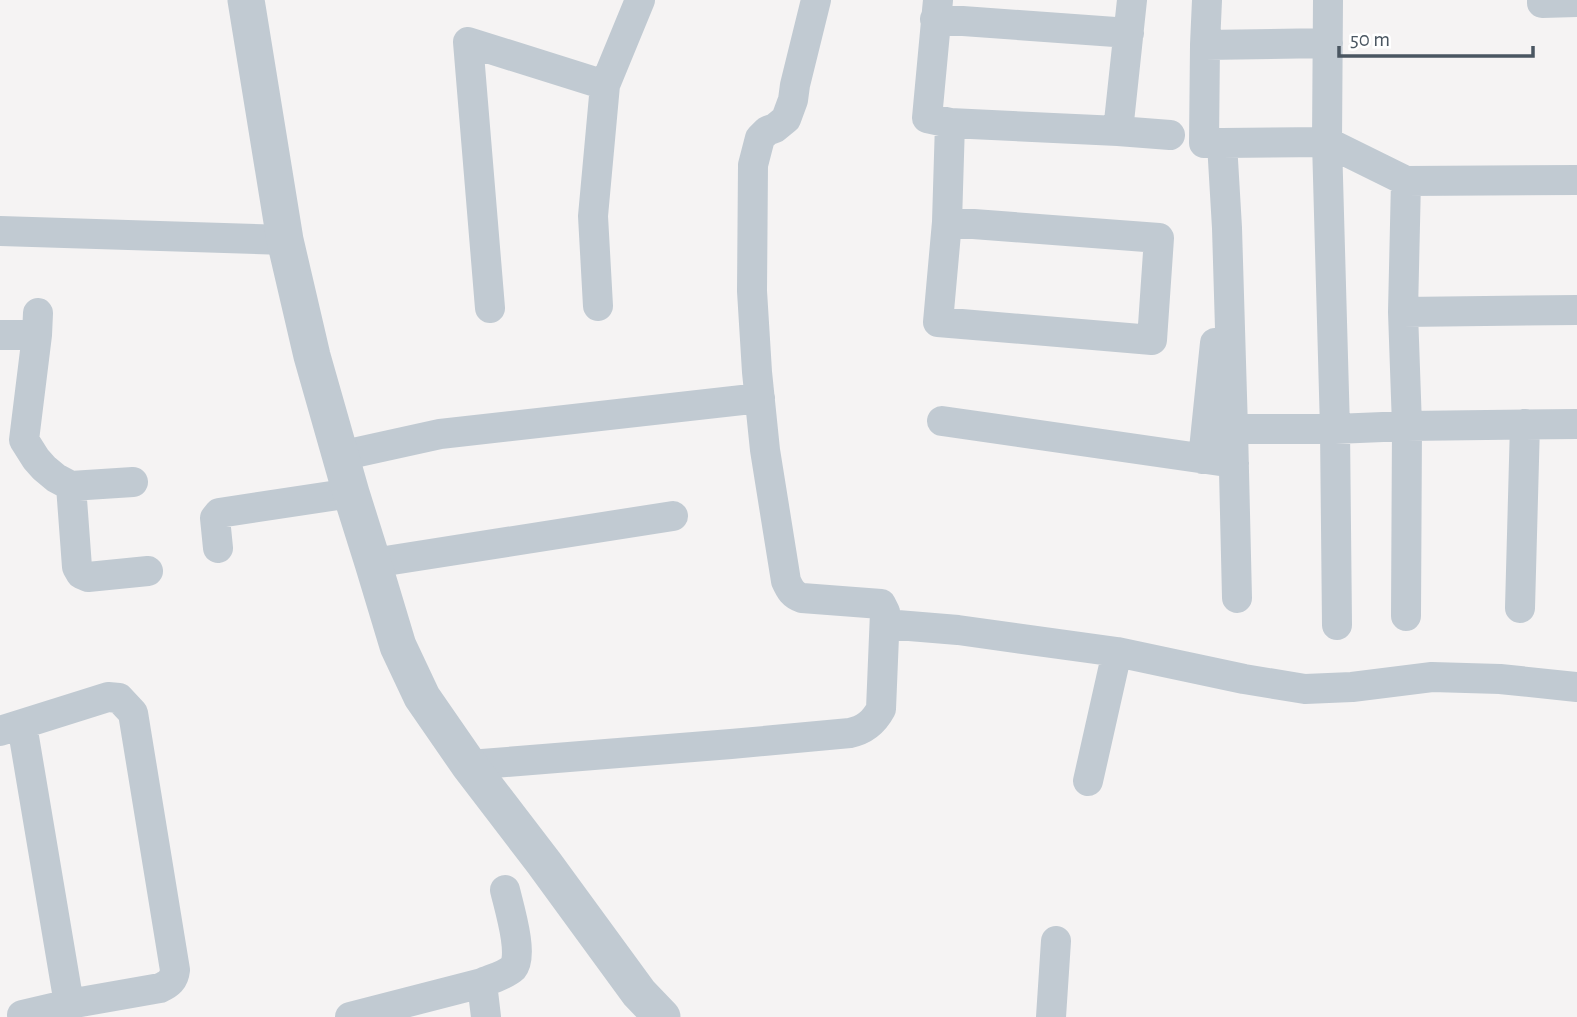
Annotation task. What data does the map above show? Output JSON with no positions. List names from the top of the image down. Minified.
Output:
{"scale_bar":"50 m"}
